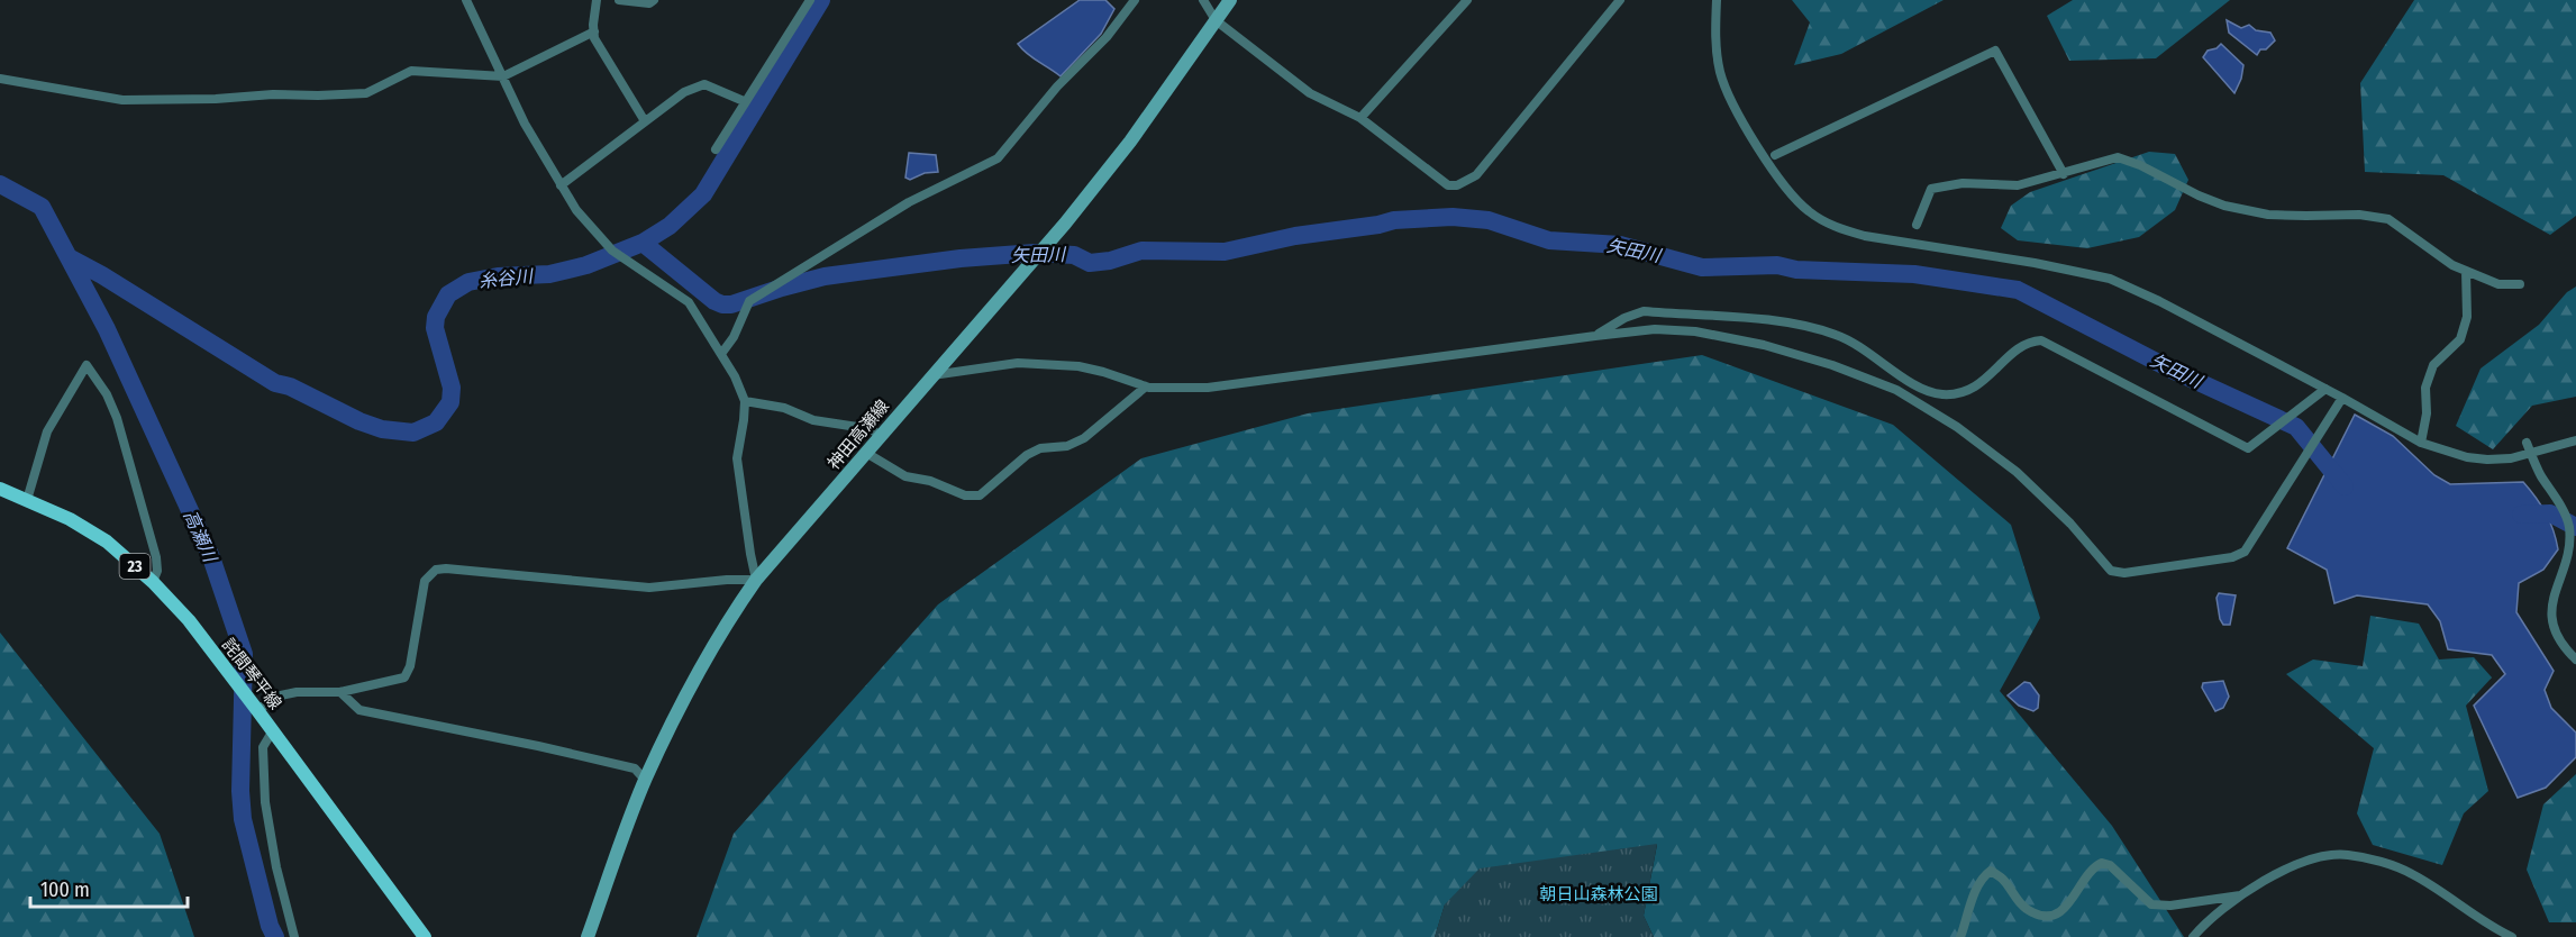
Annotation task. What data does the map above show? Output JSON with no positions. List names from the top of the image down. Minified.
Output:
{"streets":{"main road":["神田高瀬線","23","詫間琴平線"]},"water":["矢田川","糸谷川","高瀬川"],"parks":["朝日山森林公園"],"scale_bar":"100 m"}
